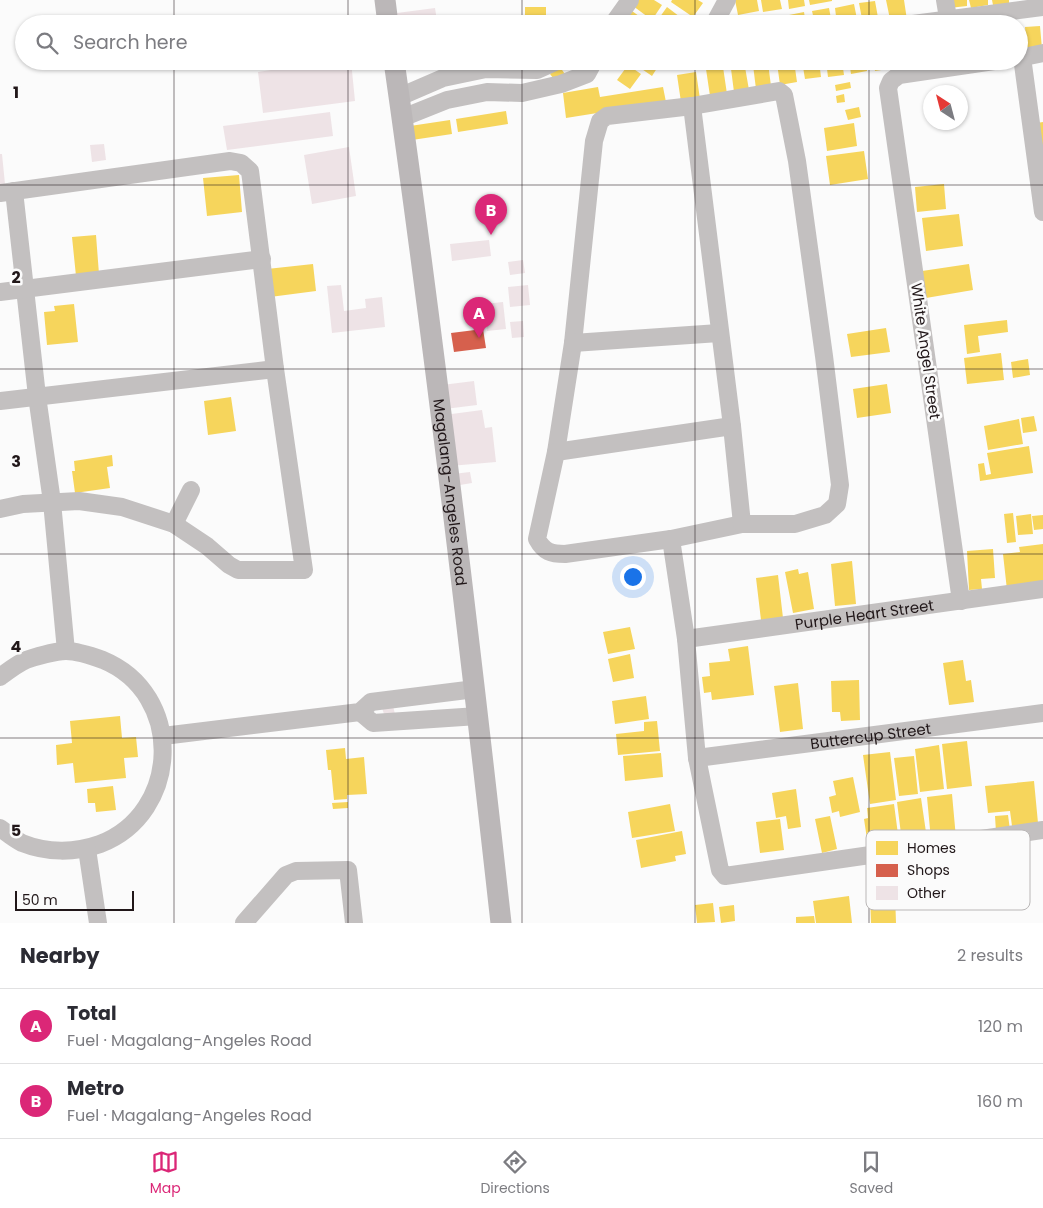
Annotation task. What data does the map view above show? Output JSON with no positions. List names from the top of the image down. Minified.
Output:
{"streets":{"main road":["Magalang-Angeles Road"],"street":["White Angel Street","Purple Heart Street","Buttercup Street"]},"crossings":[["White Angel Street","Purple Heart Street"]],"legend":["Homes","Shops","Other"],"scale_bar":"50 m","north":"top left","page":{"search":"Search here","pins":["B","A"],"scale":"50 m","heading":["Nearby","2 results"],"list":[{"mark":"A","name":"Total","note":"Fuel · Magalang-Angeles Road","value":"120 m"},{"mark":"B","name":"Metro","note":"Fuel · Magalang-Angeles Road","value":"160 m"}],"nav":["Map","Directions","Saved"]},"grid":{"rows":["1","2","3","4","5"]}}
